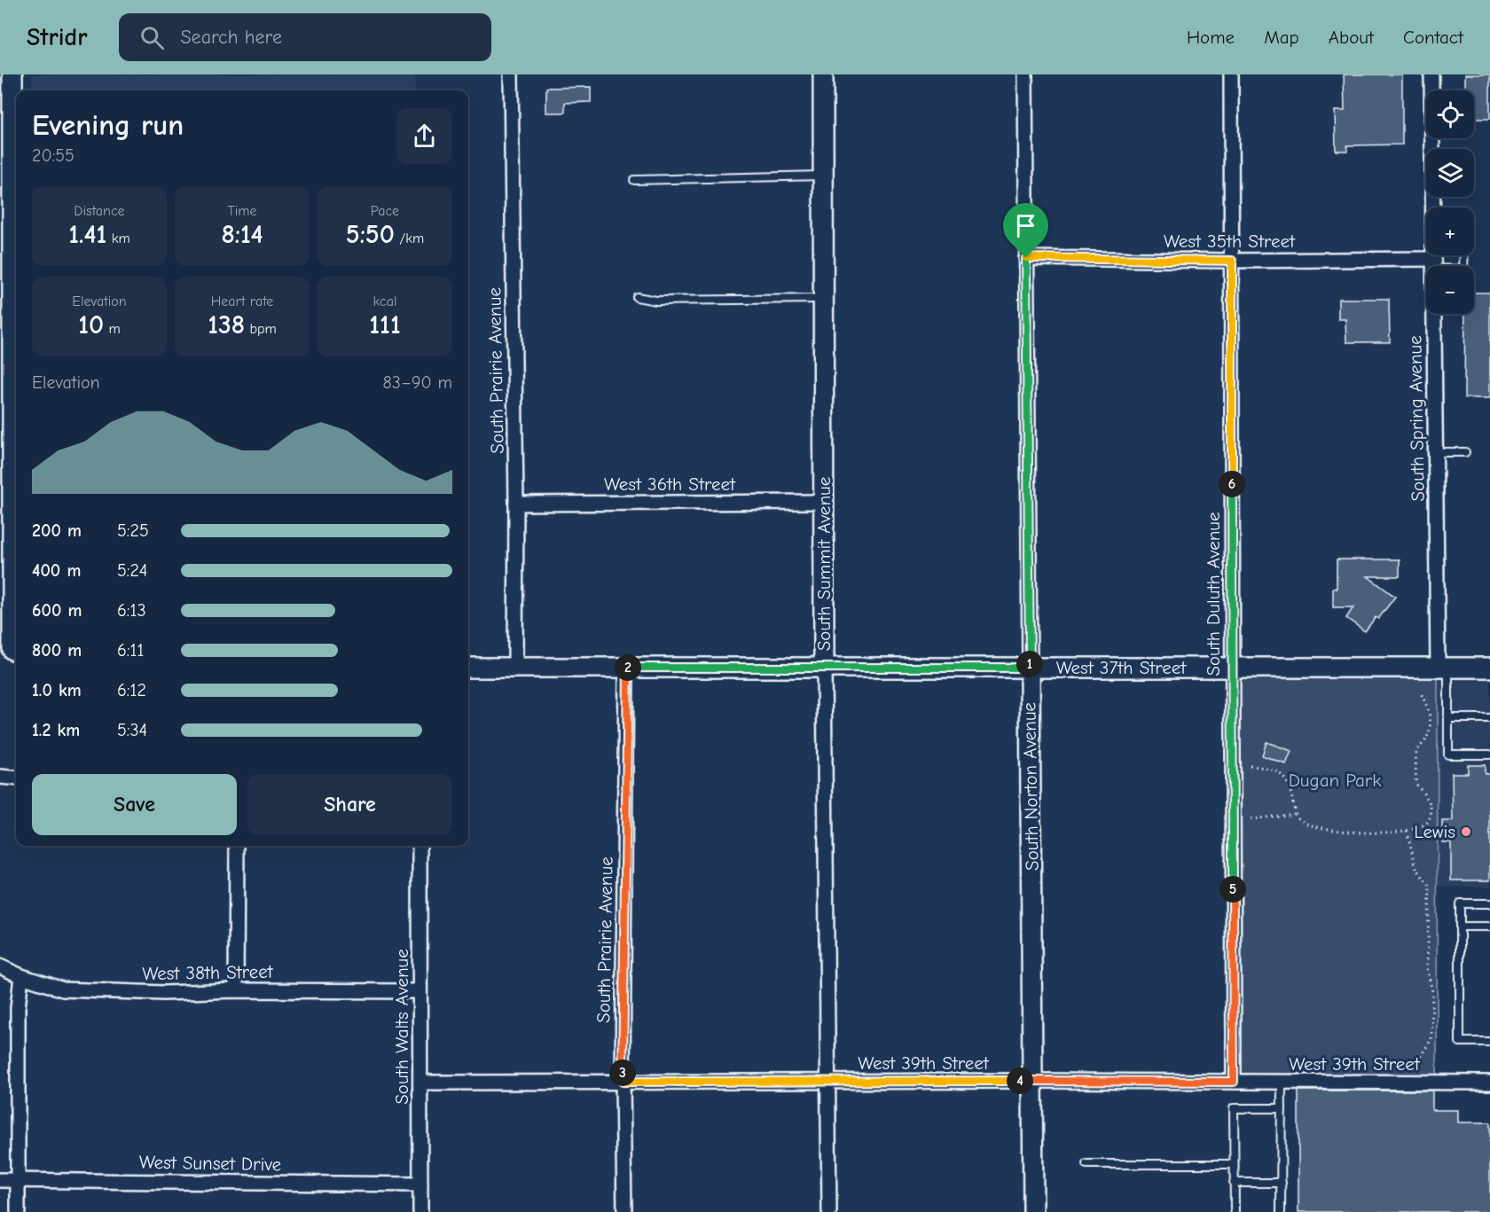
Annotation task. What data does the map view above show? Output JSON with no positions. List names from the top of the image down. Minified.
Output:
{"streets":{"street":["West 35th Street","South Prairie Avenue","South Spring Avenue","West 36th Street","South Summit Avenue","South Duluth Avenue","West 37th Street","South Norton Avenue","West 38th Street","South Walts Avenue","West 39th Street","West Sunset Drive"]},"crossings":[["West 35th Street","South Spring Avenue"],["West 35th Street","South Duluth Avenue"],["West 35th Street","South Norton Avenue"],["South Prairie Avenue","West 36th Street"],["South Prairie Avenue","West 37th Street"],["South Prairie Avenue","West 39th Street"],["South Spring Avenue","West 37th Street"],["West 36th Street","South Summit Avenue"],["South Summit Avenue","West 37th Street"],["South Summit Avenue","West 39th Street"],["South Duluth Avenue","West 37th Street"],["South Duluth Avenue","West 39th Street"],["West 37th Street","South Norton Avenue"],["South Norton Avenue","West 39th Street"],["West 38th Street","South Walts Avenue"],["South Walts Avenue","West 39th Street"],["South Walts Avenue","West Sunset Drive"]],"parks":["Dugan Park"],"places":["Lewis"],"page":{"header":"Stridr","search":"Search here","nav":["Home","Map","About","Contact"],"map_buttons":["+","−"],"heading":["Evening run","20:55"],"stats":[["Distance","1.41 km"],["Time","8:14"],["Pace","5:50 /km"],["Elevation","10 m"],["Heart rate","138 bpm"],["kcal","111"]],"chart":["Elevation","83–90 m"],"pins":["6","1","2","5","3","4"],"list":[{"name":"200 m","note":"5:25"},{"name":"400 m","note":"5:24"},{"name":"600 m","note":"6:13"},{"name":"800 m","note":"6:11"},{"name":"1.0 km","note":"6:12"},{"name":"1.2 km","note":"5:34"}],"buttons":["Save","Share"]}}
